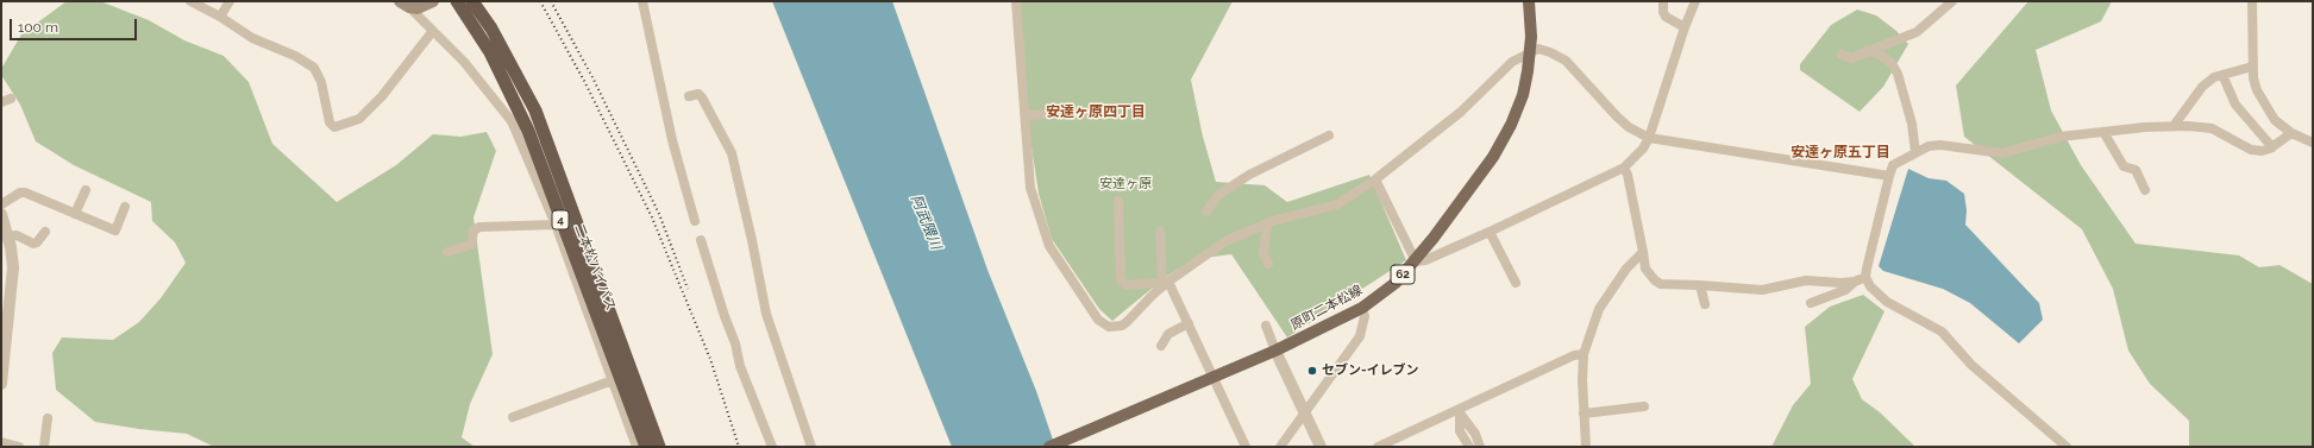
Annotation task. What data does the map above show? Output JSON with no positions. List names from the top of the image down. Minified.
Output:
{"streets":{"highway":["4","二本松バイパス"],"main road":["62","原町二本松線"]},"districts":["安達ヶ原四丁目","安達ヶ原五丁目"],"water":["阿武隈川"],"parks":["安達ヶ原"],"places":["セブン-イレブン"],"scale_bar":"100 m"}
